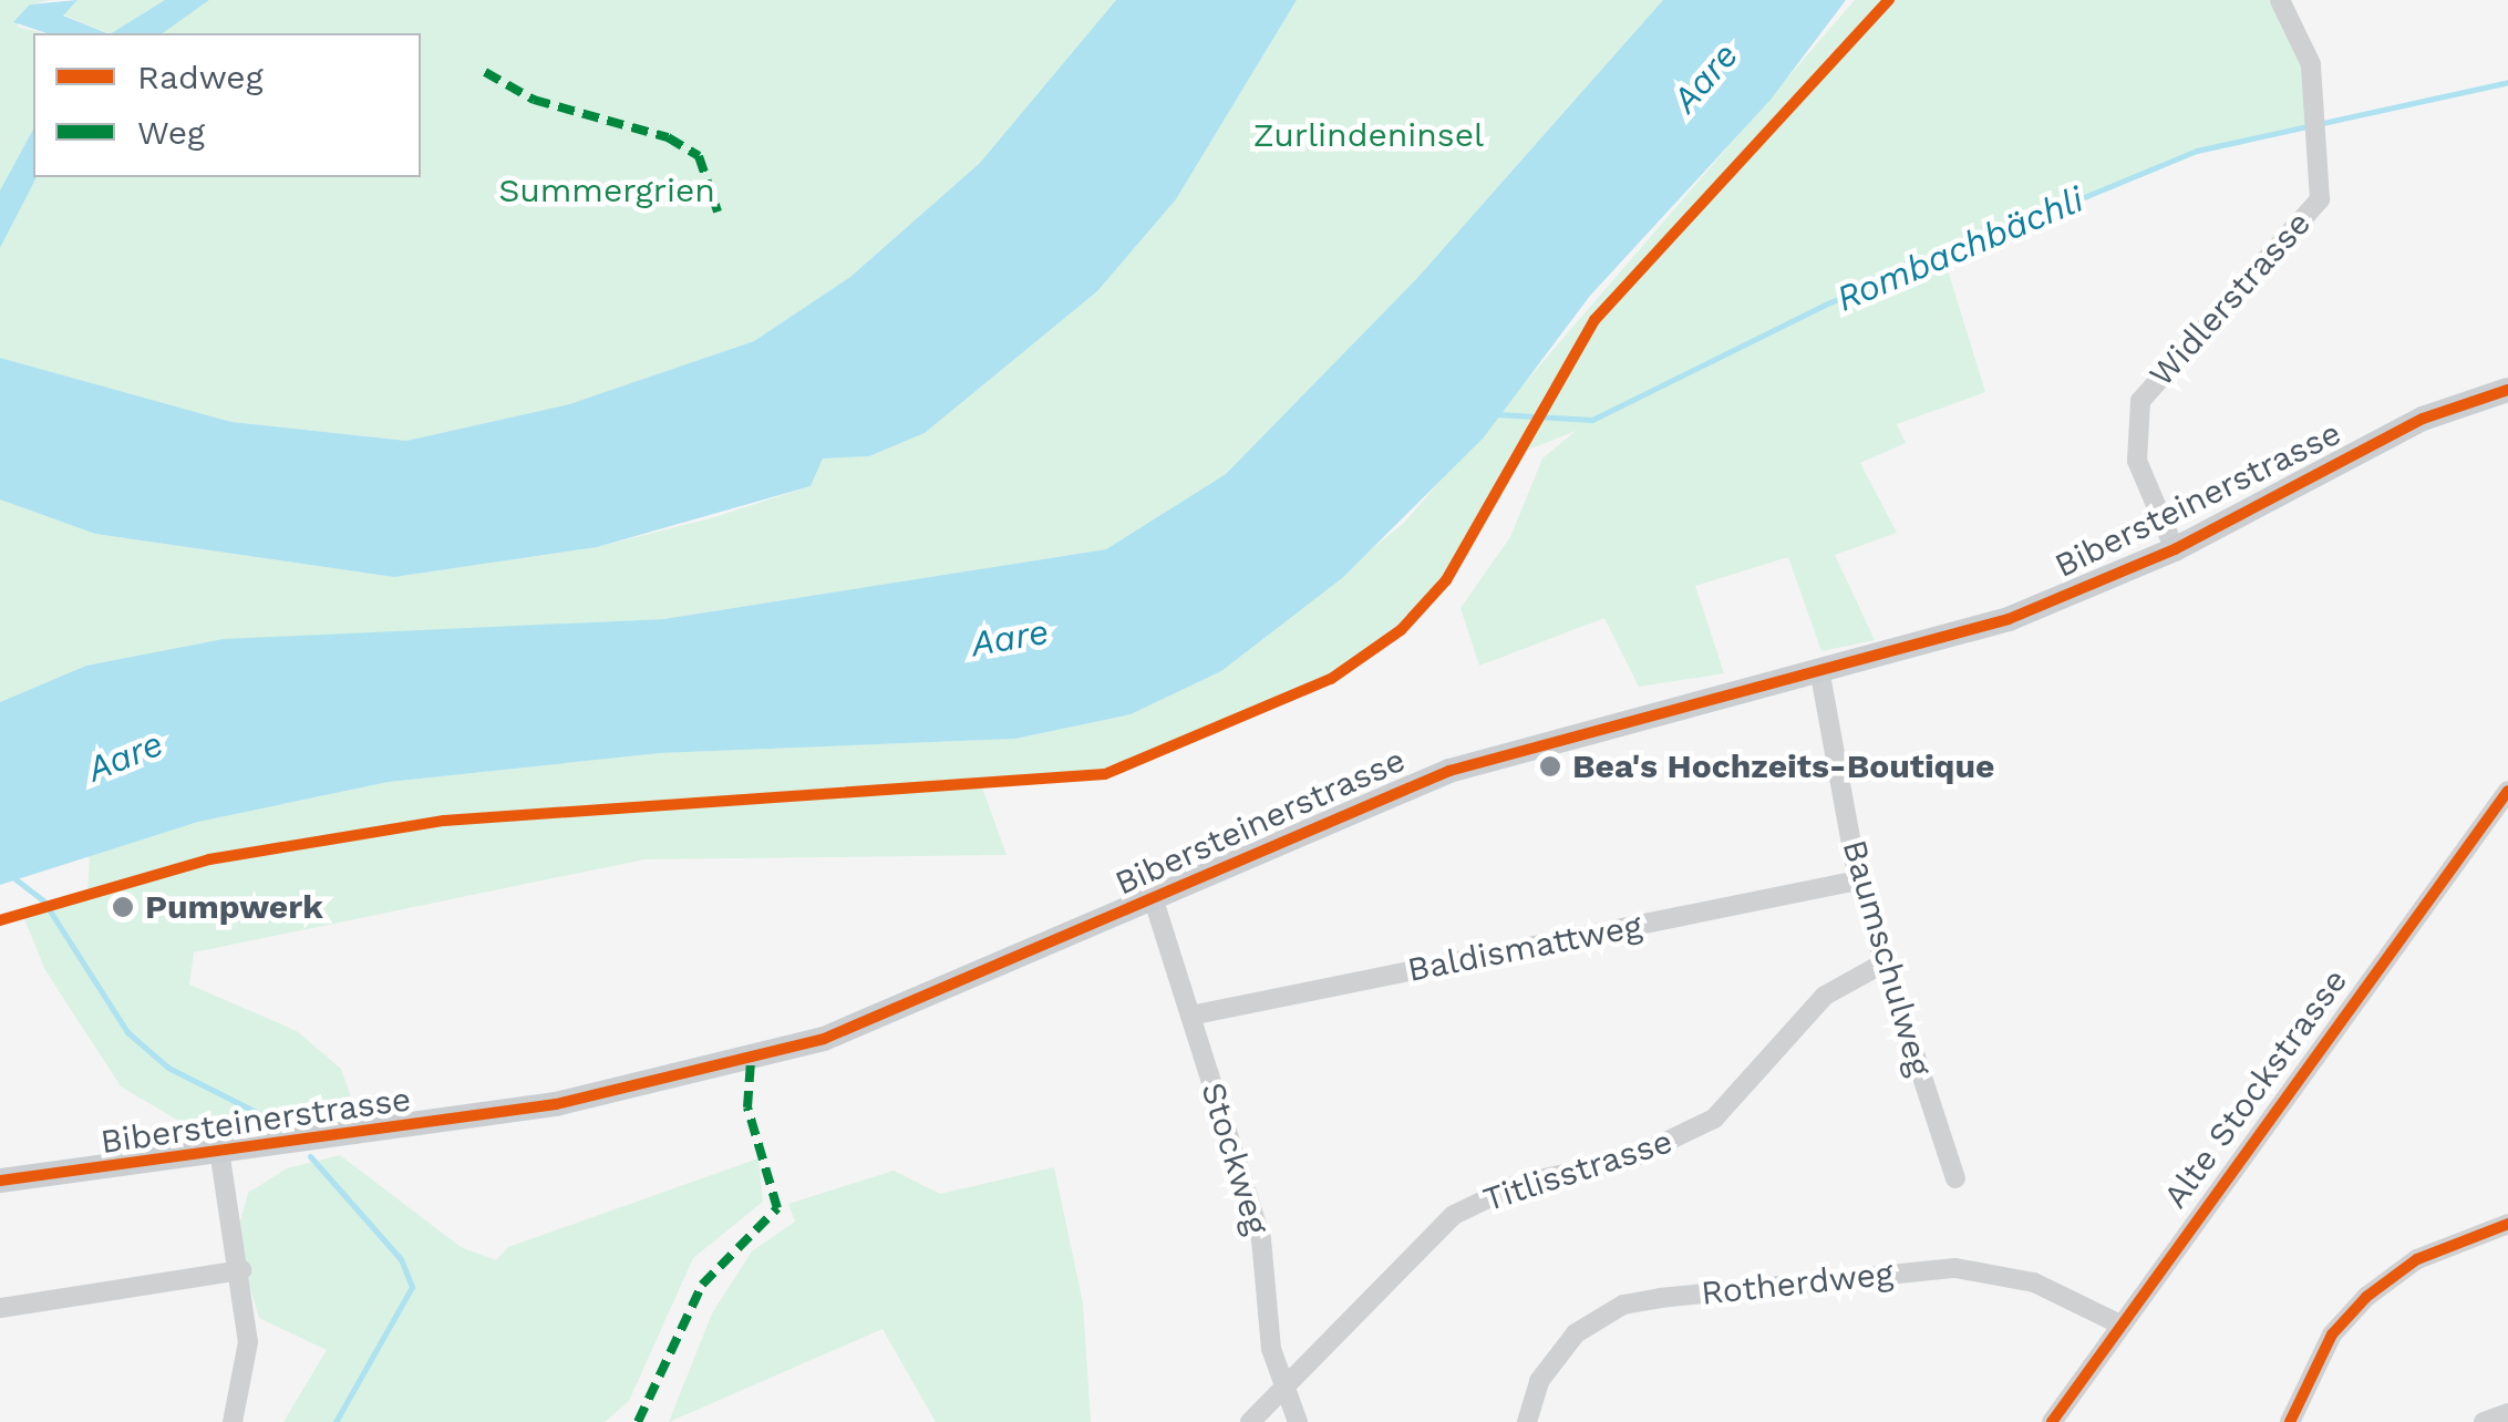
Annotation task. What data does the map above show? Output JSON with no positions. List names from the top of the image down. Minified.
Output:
{"streets":{"main road":["Bibersteinerstrasse"],"street":["Widlerstrasse","Baldismattweg","Baumschulweg","Alte Stockstrasse","Stockweg","Titlisstrasse","Rotherdweg"]},"crossings":[["Widlerstrasse","Bibersteinerstrasse"],["Bibersteinerstrasse","Baumschulweg"],["Bibersteinerstrasse","Stockweg"],["Baldismattweg","Baumschulweg"],["Baldismattweg","Stockweg"],["Baumschulweg","Titlisstrasse"],["Alte Stockstrasse","Rotherdweg"],["Stockweg","Titlisstrasse"]],"water":["Aare","Rombachbächli"],"parks":["Zurlindeninsel","Summergrien"],"places":["Bea's Hochzeits-Boutique","Pumpwerk"],"legend":["Radweg","Weg"]}
